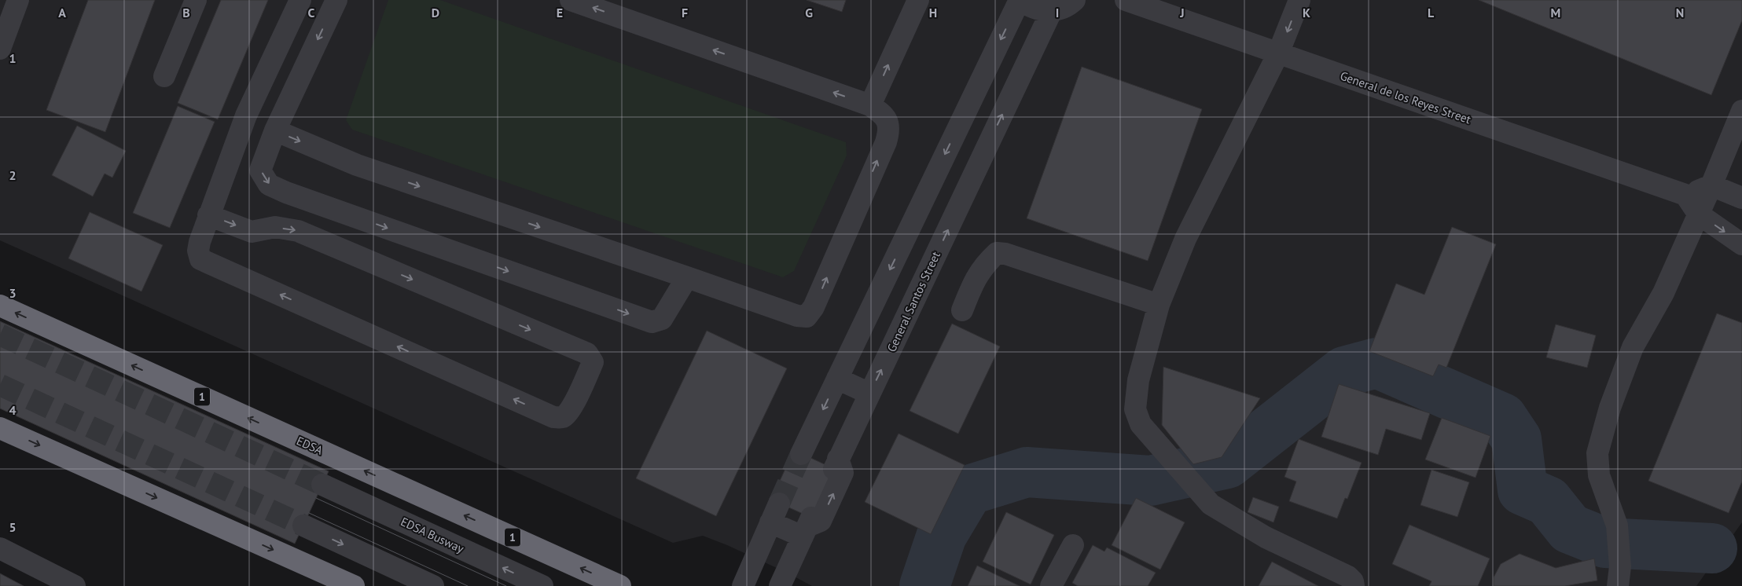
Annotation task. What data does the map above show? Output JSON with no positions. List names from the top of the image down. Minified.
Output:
{"streets":{"highway":["1","EDSA"],"street":["General de los Reyes Street","General Santos Street","EDSA Busway"]},"grid":{"columns":["A","B","C","D","E","F","G","H","I","J","K","L","M","N"],"rows":["1","2","3","4","5"]}}
